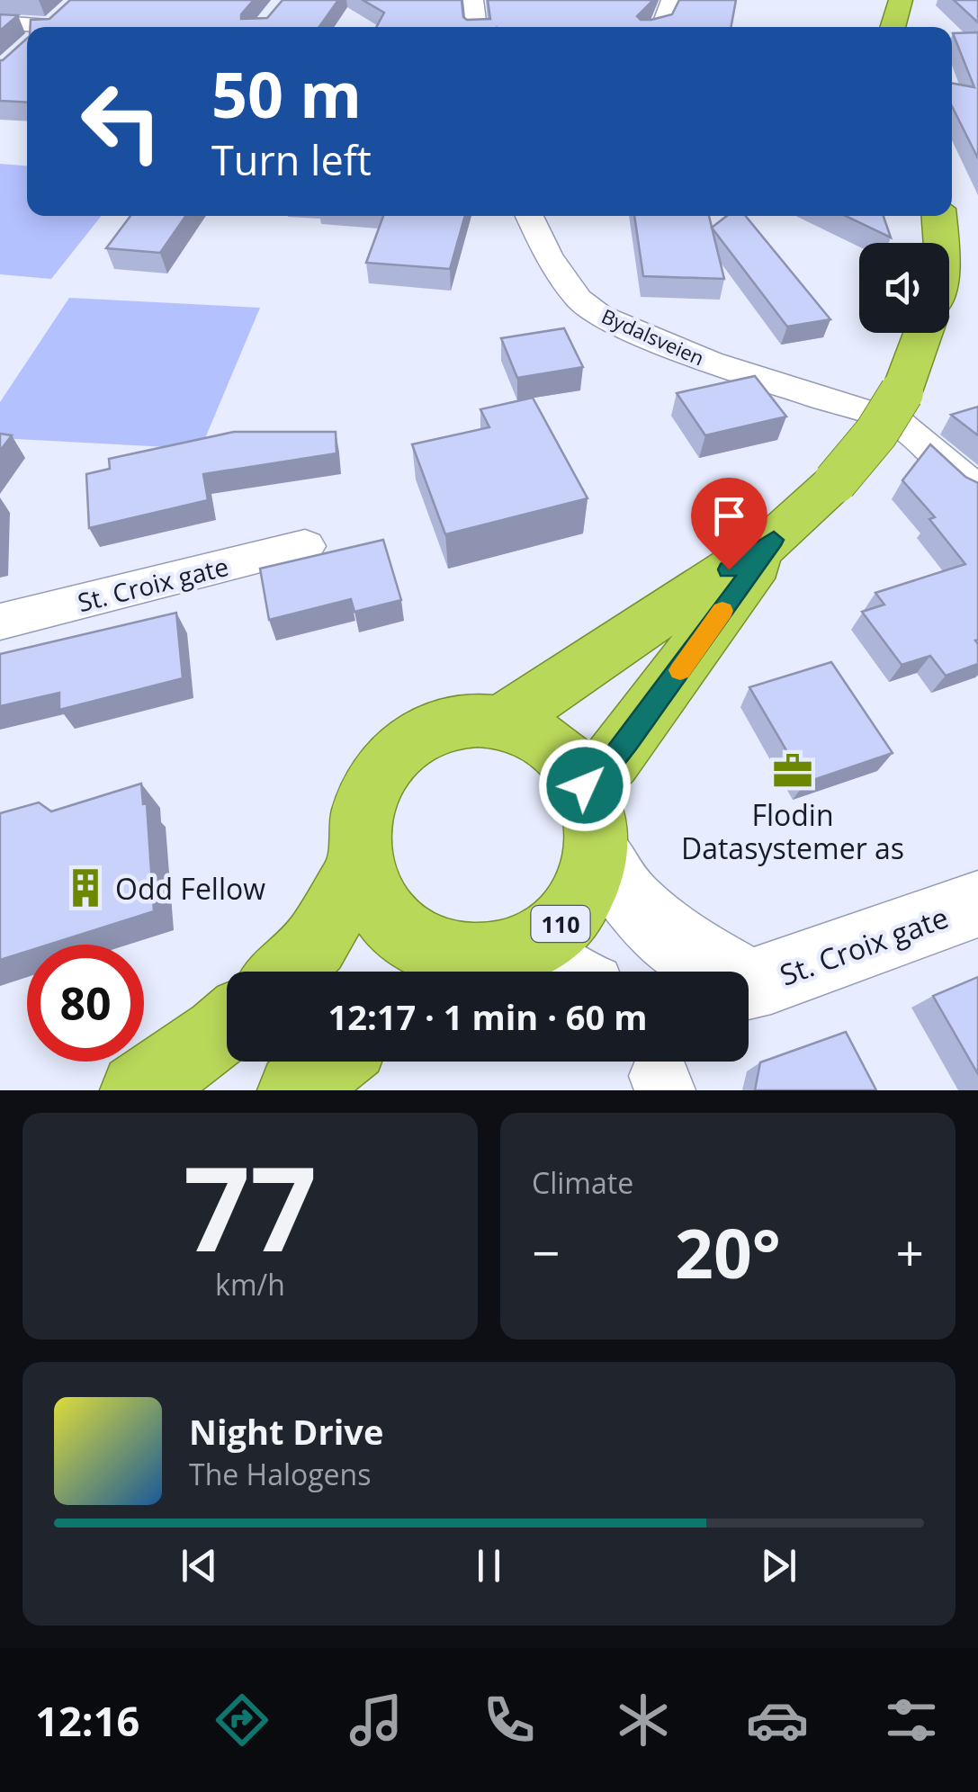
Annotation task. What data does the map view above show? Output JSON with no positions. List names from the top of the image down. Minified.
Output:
{"streets":{"highway":["110"],"street":["Bydalsveien","St. Croix gate"]},"crossings":[["St. Croix gate","110"]],"places":{"office":["Flodin Datasystemer as"],"building":["Odd Fellow"]},"page":{"turn":["50 m","Turn left"],"limit":"80","trip":"12:17 · 1 min · 60 m","tile":[["77","km/h"],"Climate"],"heat":["−","20°","+"],"song":["Night Drive","The Halogens"],"tabs":"12:16"}}
